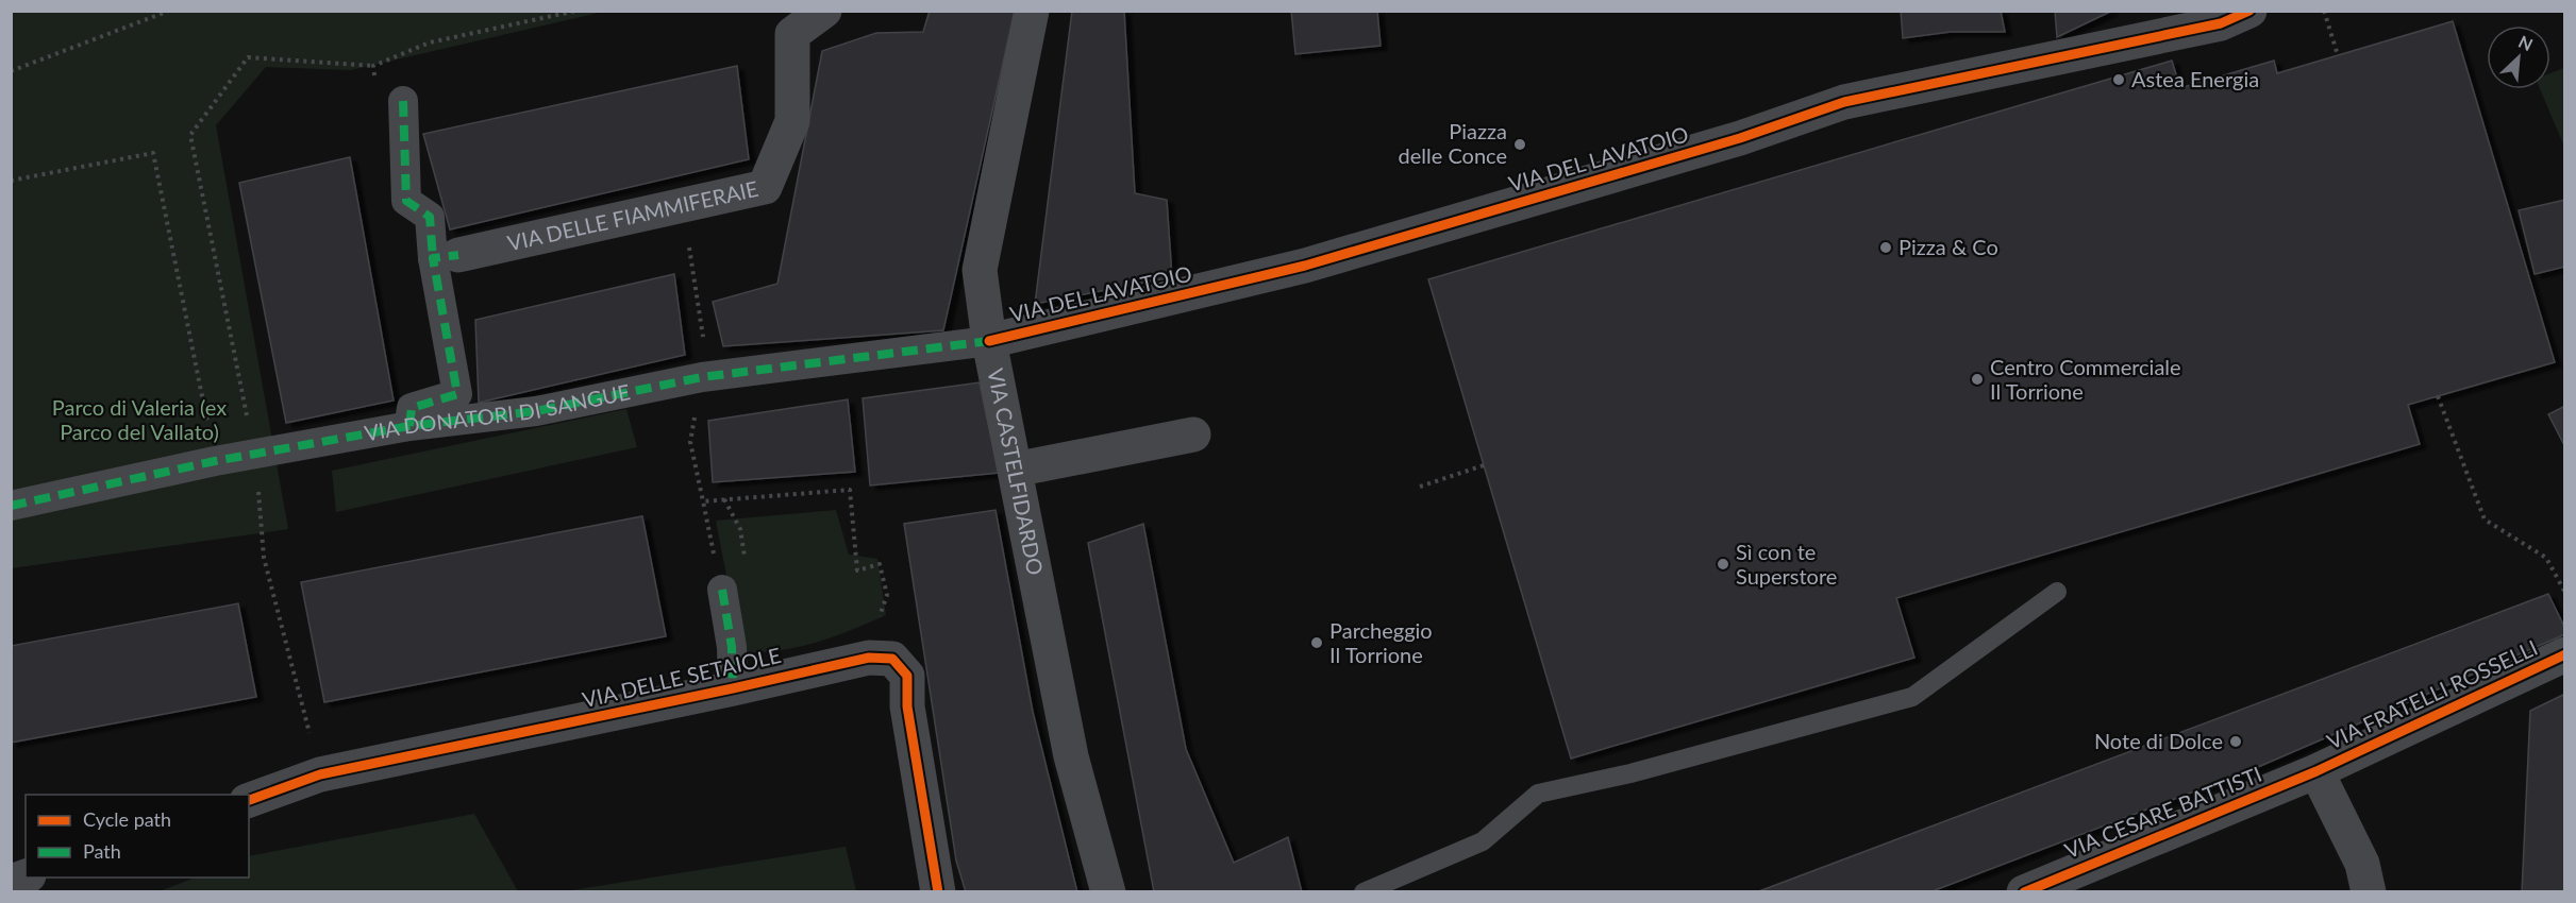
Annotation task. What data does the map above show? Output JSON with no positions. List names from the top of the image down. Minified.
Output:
{"streets":{"street":["VIA DEL LAVATOIO","VIA DELLE FIAMMIFERAIE","VIA DONATORI DI SANGUE","VIA CASTELFIDARDO","VIA DELLE SETAIOLE","VIA FRATELLI ROSSELLI","VIA CESARE BATTISTI"]},"crossings":[["VIA DEL LAVATOIO","VIA DONATORI DI SANGUE"],["VIA DEL LAVATOIO","VIA CASTELFIDARDO"],["VIA DONATORI DI SANGUE","VIA CASTELFIDARDO"],["VIA FRATELLI ROSSELLI","VIA CESARE BATTISTI"]],"parks":["Parco di Valeria (ex Parco del Vallato)"],"places":["Astea Energia","Piazza delle Conce","Pizza & Co","Centro Commerciale Il Torrione","Sì con te Superstore","Parcheggio Il Torrione","Note di Dolce"],"legend":["Cycle path","Path"],"north":"top right"}
